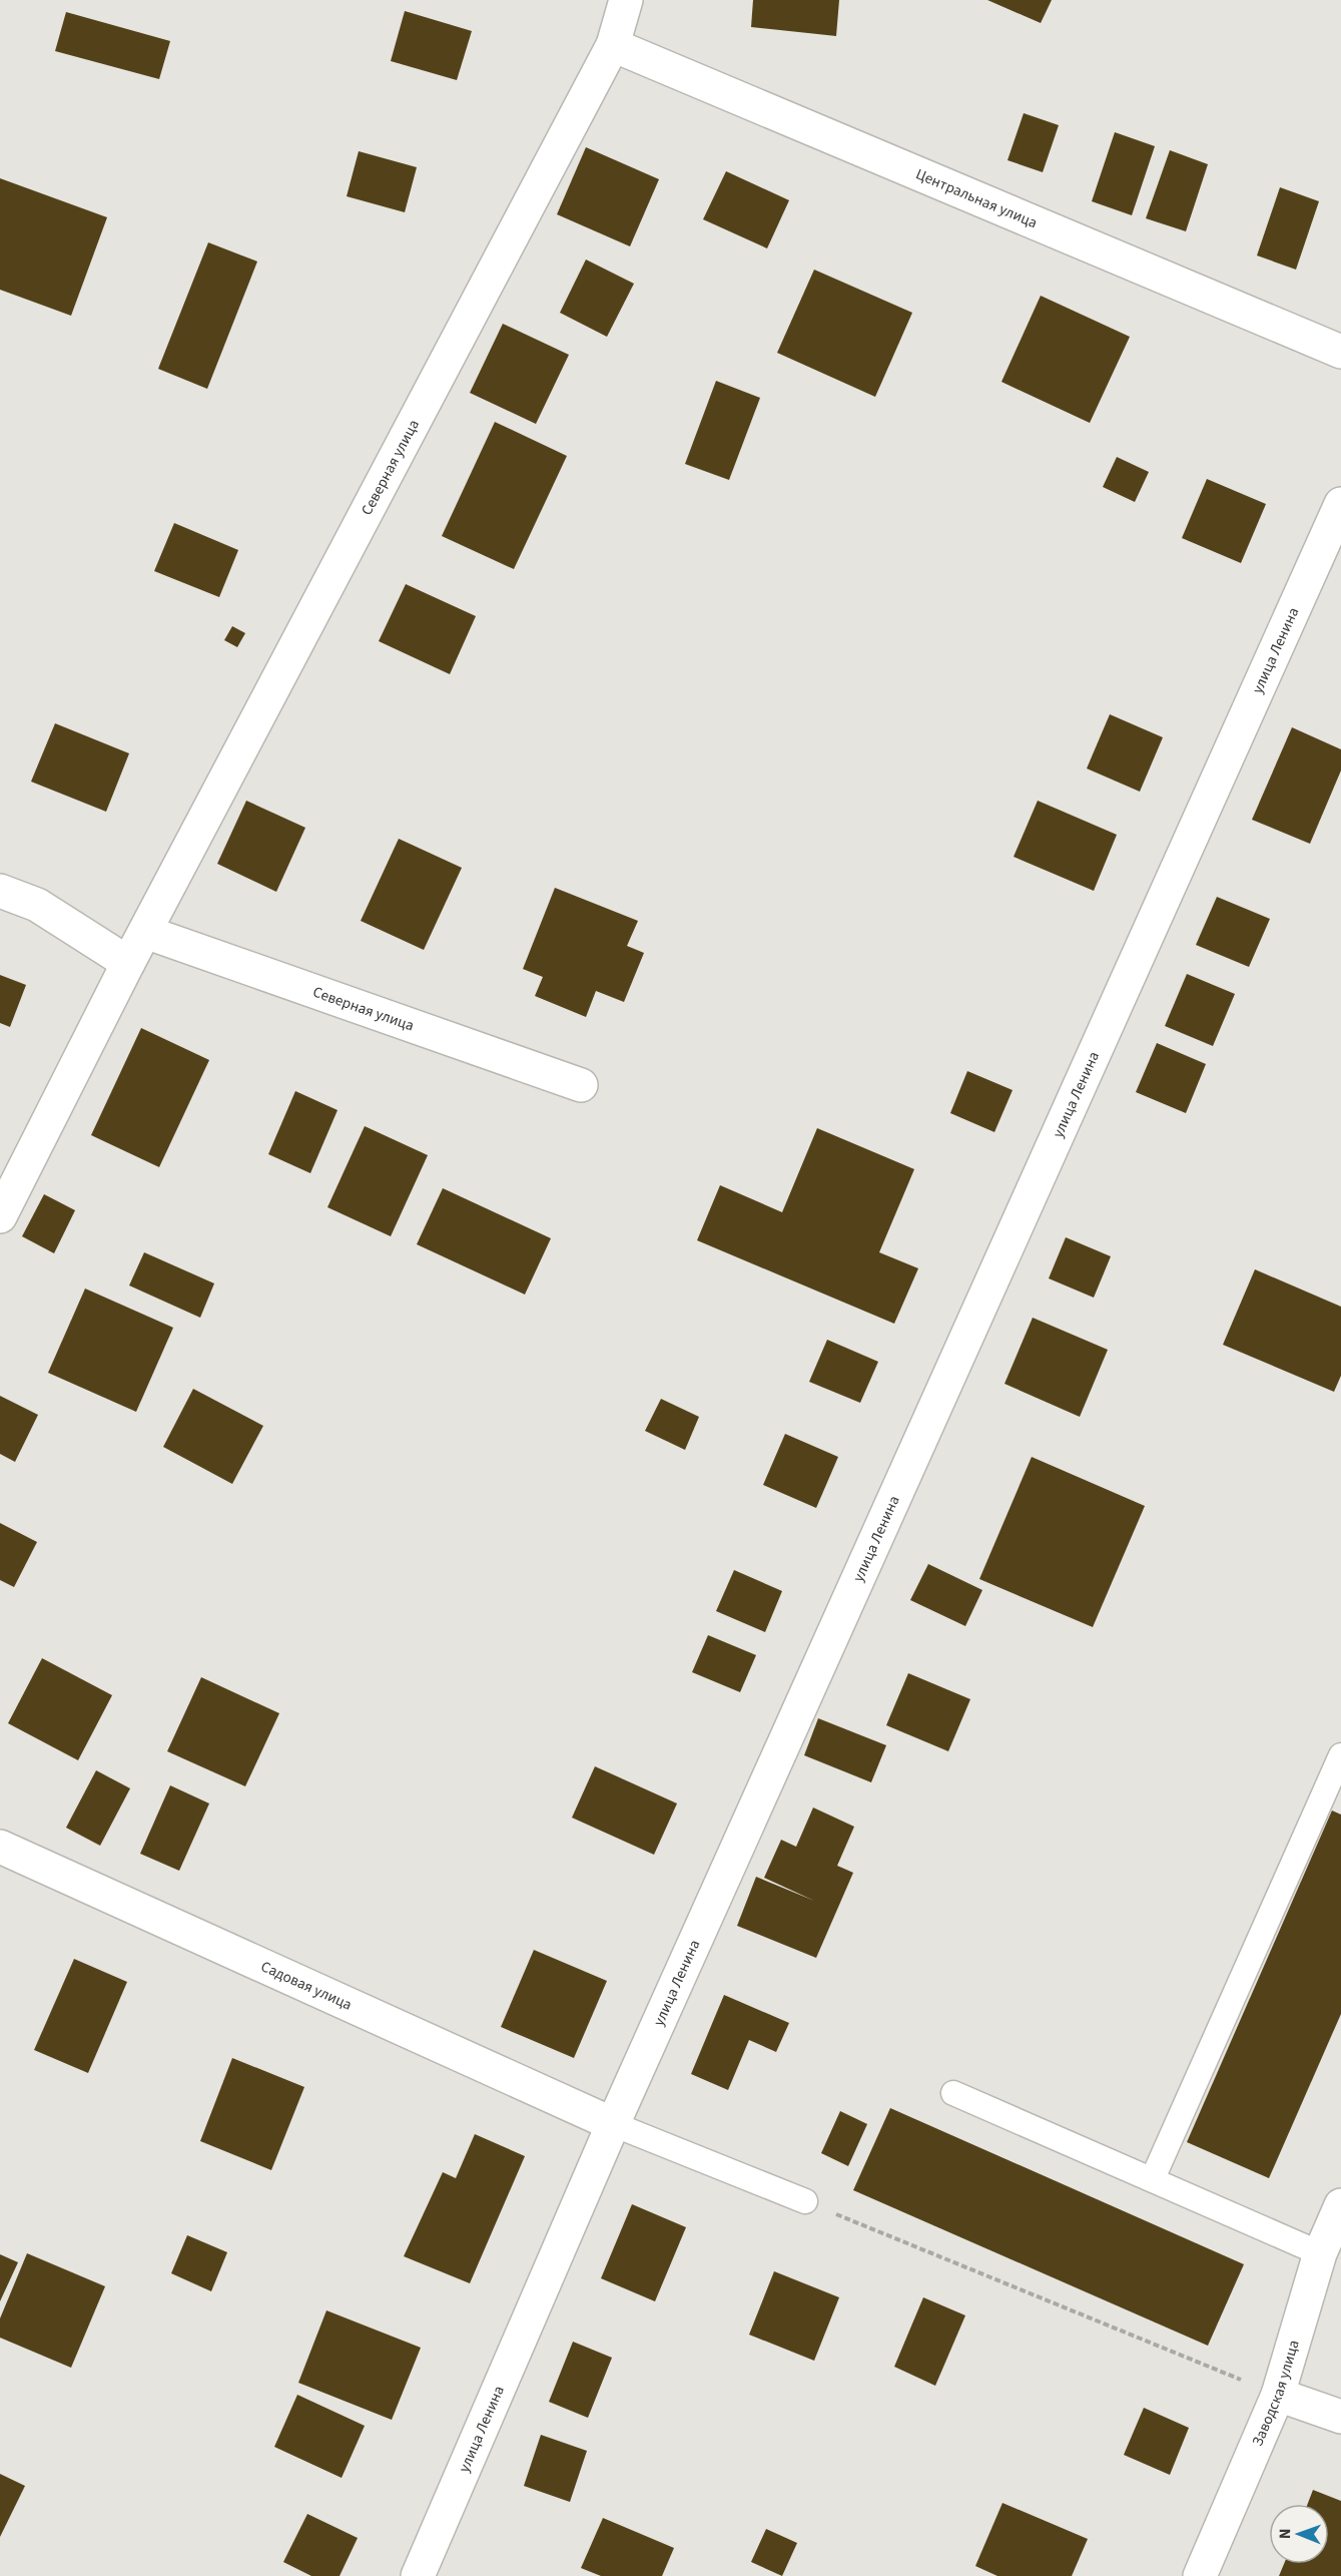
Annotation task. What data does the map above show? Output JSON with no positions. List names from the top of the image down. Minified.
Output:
{"streets":{"street":["Центральная улица","Северная улица","улица Ленина","Садовая улица","Заводская улица"]},"crossings":[["Центральная улица","Северная улица"],["улица Ленина","Садовая улица"]],"north":"left"}
